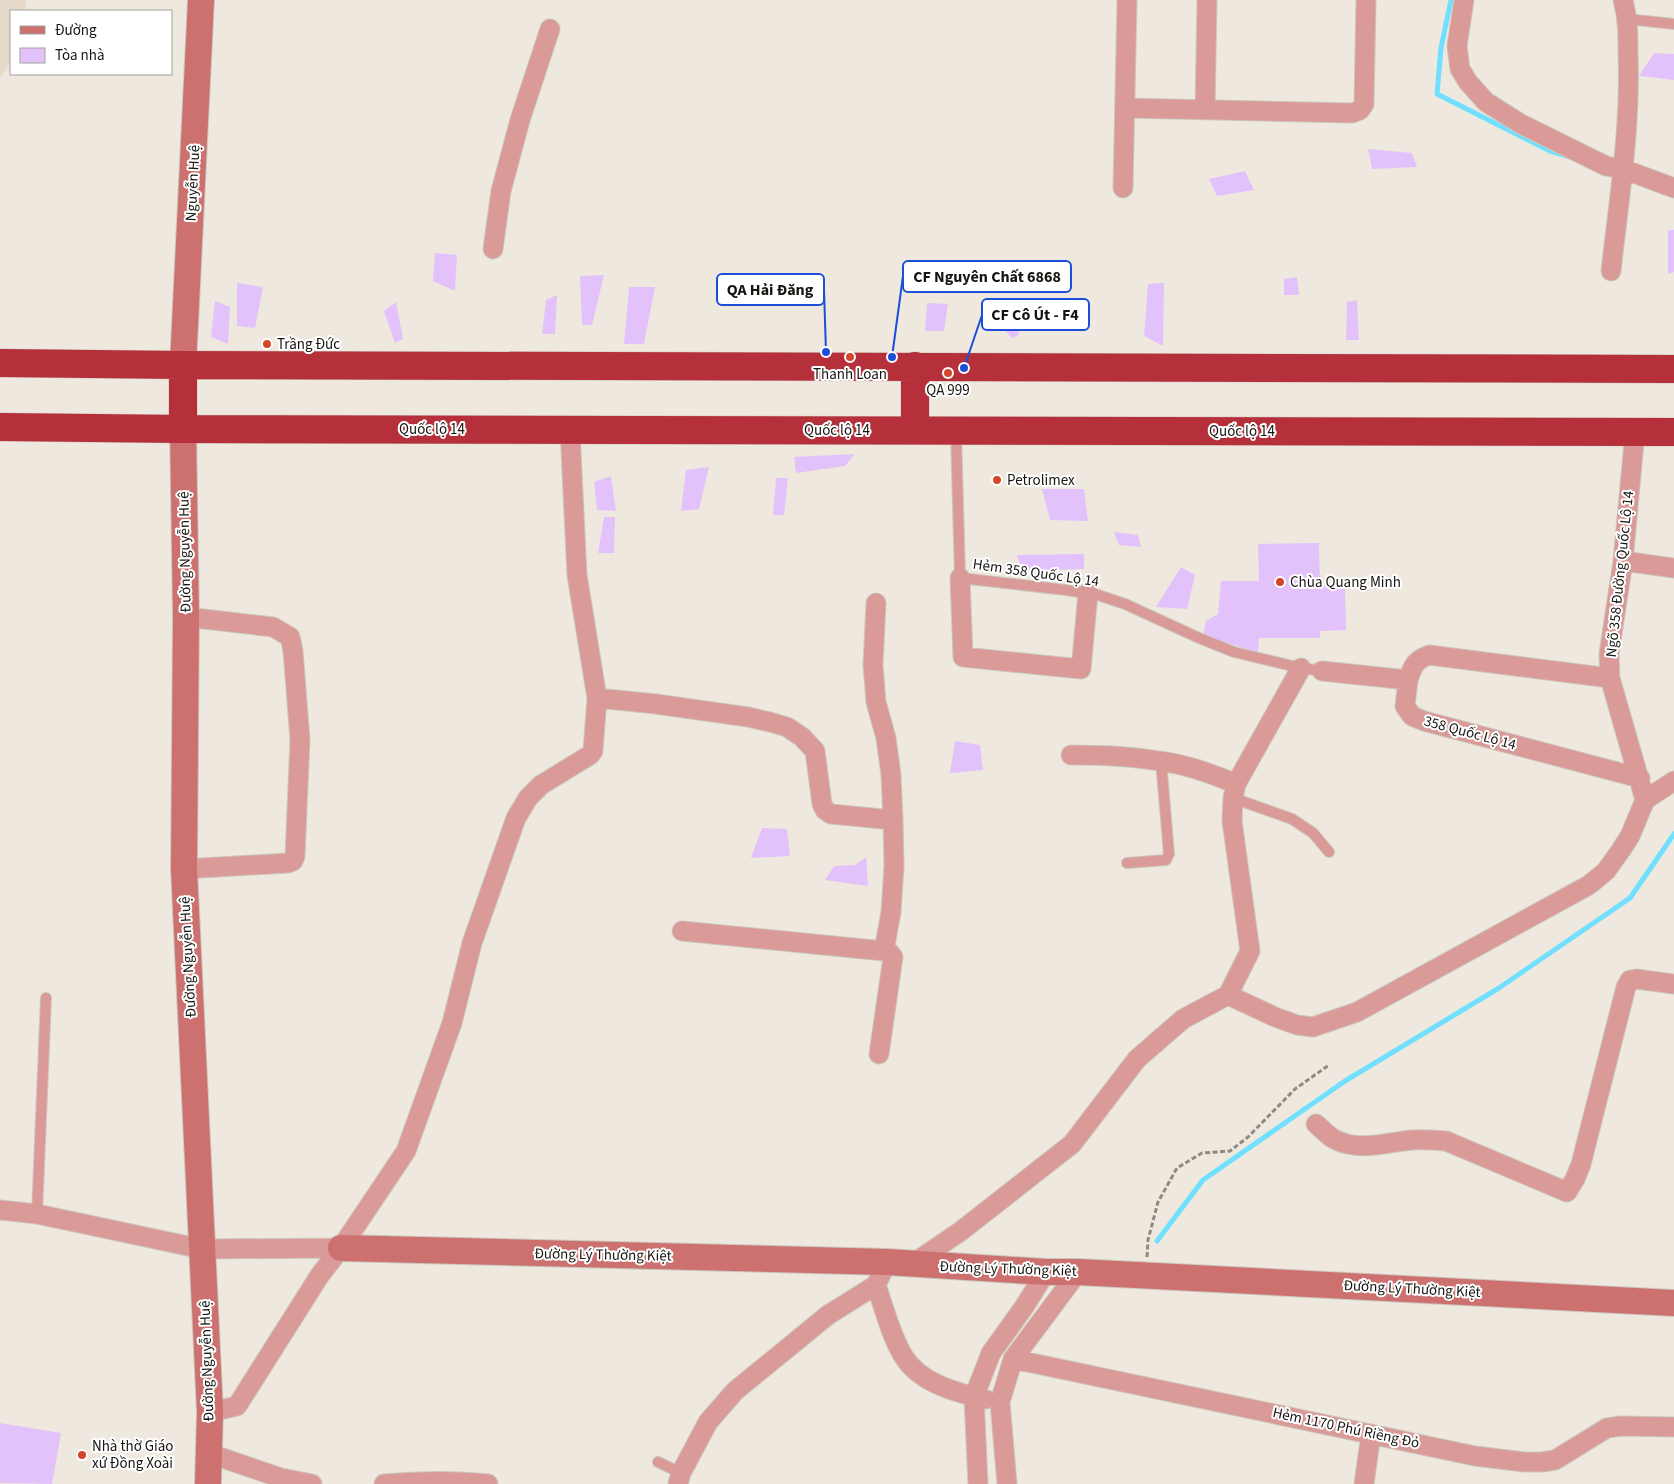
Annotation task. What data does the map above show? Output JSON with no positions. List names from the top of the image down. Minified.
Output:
{"streets":{"highway":["Quốc lộ 14"],"street":["Nguyễn Huệ","Đường Nguyễn Huệ","Ngõ 358 Đường Quốc Lộ 14","358 Quốc Lộ 14","Đường Lý Thường Kiệt","Hẻm 1170 Phú Riềng Đỏ"],"lane":["Hẻm 358 Quốc Lộ 14"]},"crossings":[["Quốc lộ 14","Đường Nguyễn Huệ"],["Quốc lộ 14","Hẻm 358 Quốc Lộ 14"],["Quốc lộ 14","Ngõ 358 Đường Quốc Lộ 14"],["Ngõ 358 Đường Quốc Lộ 14","358 Quốc Lộ 14"]],"places":["Trầng Đức","QA Hải Đăng","Thanh Loan","CF Nguyên Chất 6868","CF Cô Út - F4","QA 999","Petrolimex","Chùa Quang Minh","Nhà thờ Giáo xứ Đồng Xoài"],"legend":["Đường","Tòa nhà"]}
